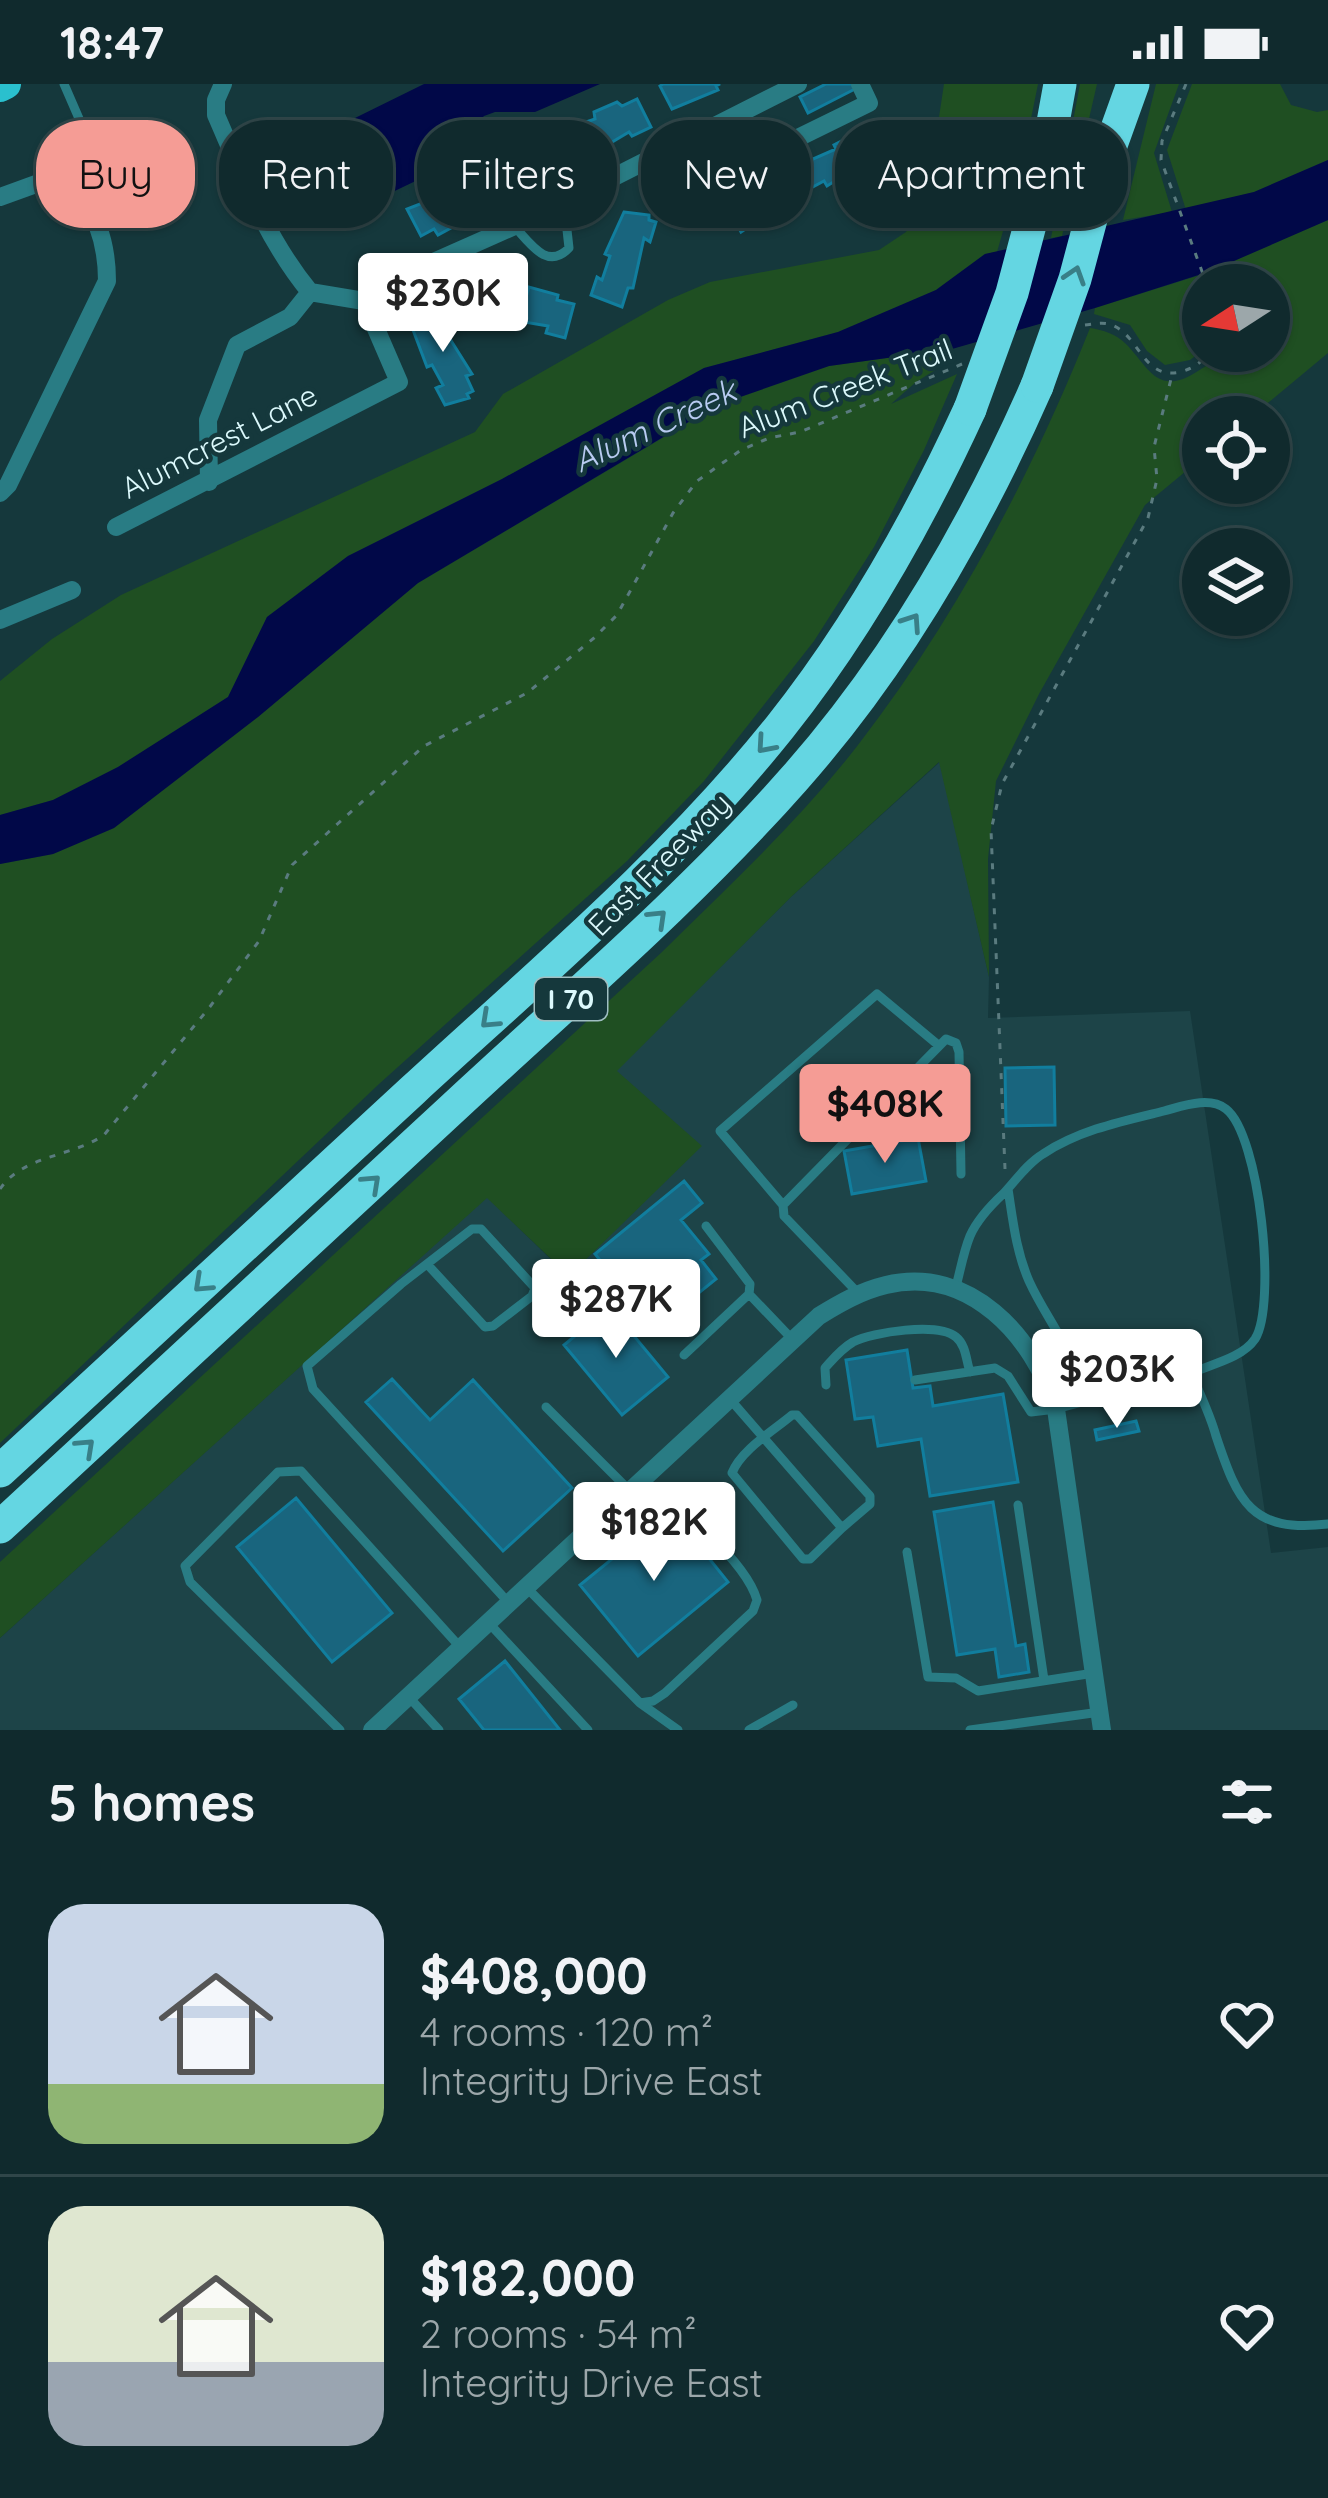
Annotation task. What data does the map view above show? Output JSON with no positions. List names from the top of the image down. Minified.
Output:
{"streets":{"highway":["East Freeway","I 70"],"street":["Alumcrest Lane"],"path":["Alum Creek Trail"]},"water":["Alum Creek"],"north":"left","page":{"status":"18:47","chip":["Buy","Rent","Filters","New","Apartment"],"price":["$230K","$408K","$287K","$203K","$182K"],"heading":"5 homes","list":[{"name":"$408,000","note":"4 rooms · 120 m² · Integrity Drive East"},{"name":"$182,000","note":"2 rooms · 54 m² · Integrity Drive East"}]}}
